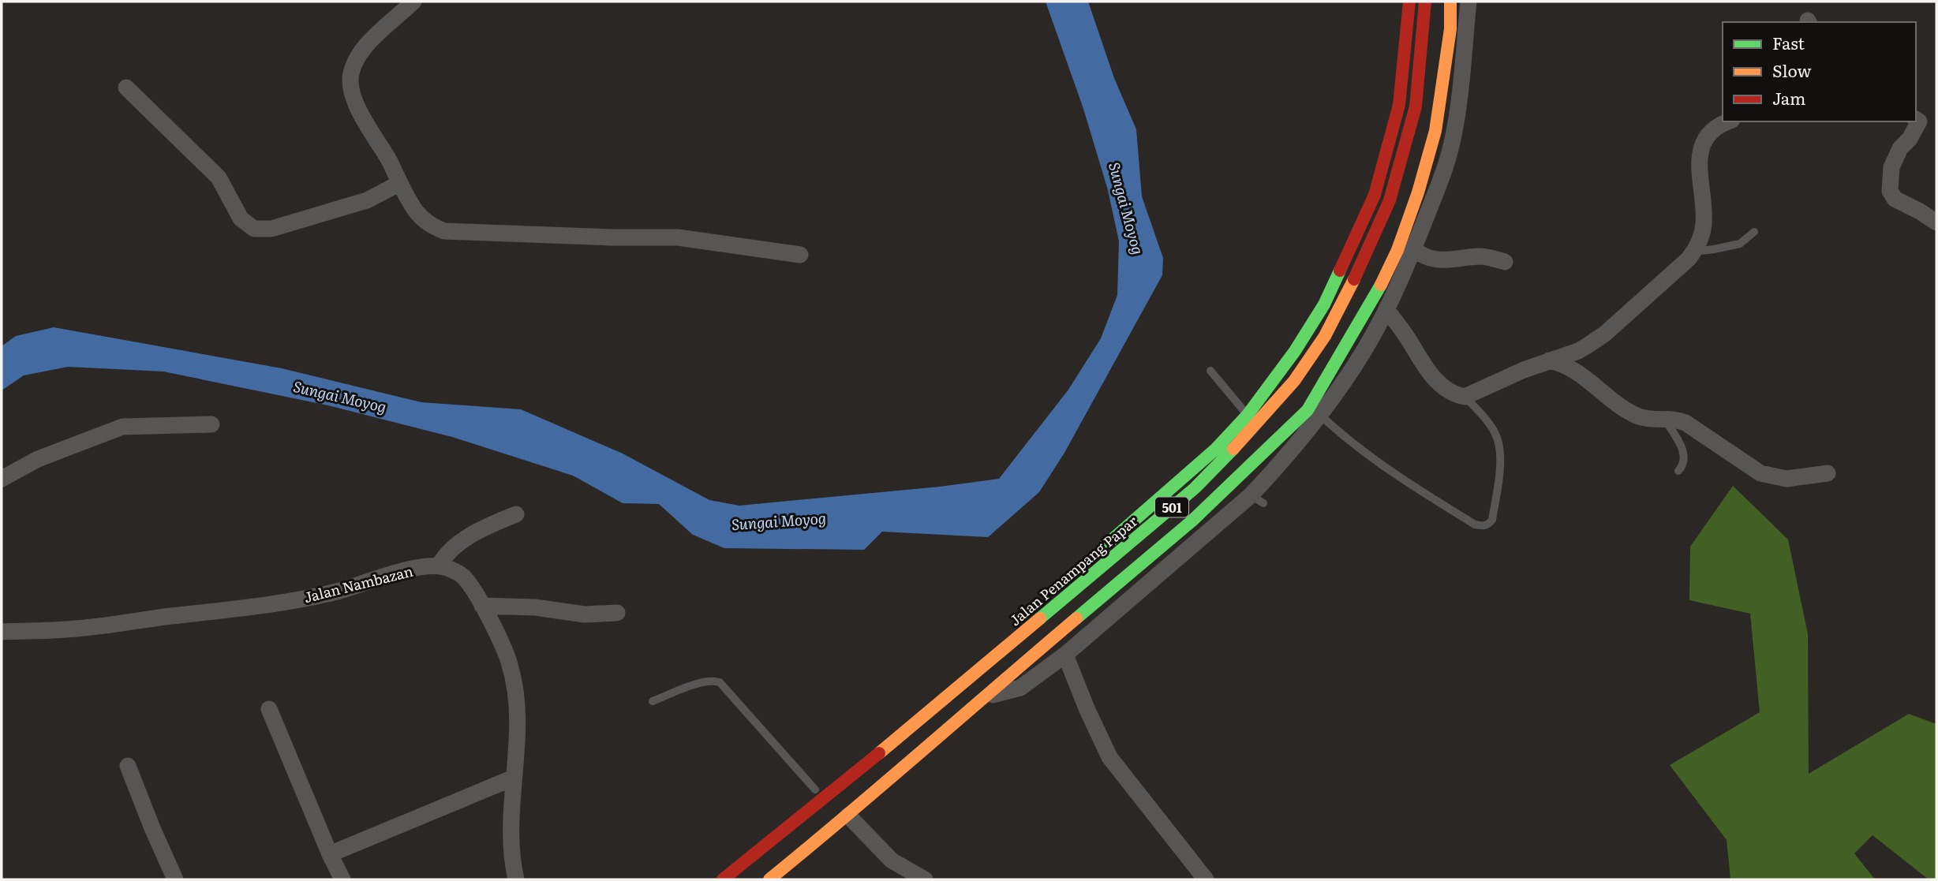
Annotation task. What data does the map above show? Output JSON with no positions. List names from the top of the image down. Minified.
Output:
{"streets":{"main road":["501","Jalan Penampang Papar"],"street":["Jalan Nambazan"]},"water":["Sungai Moyog"],"legend":["Fast","Slow","Jam"]}
